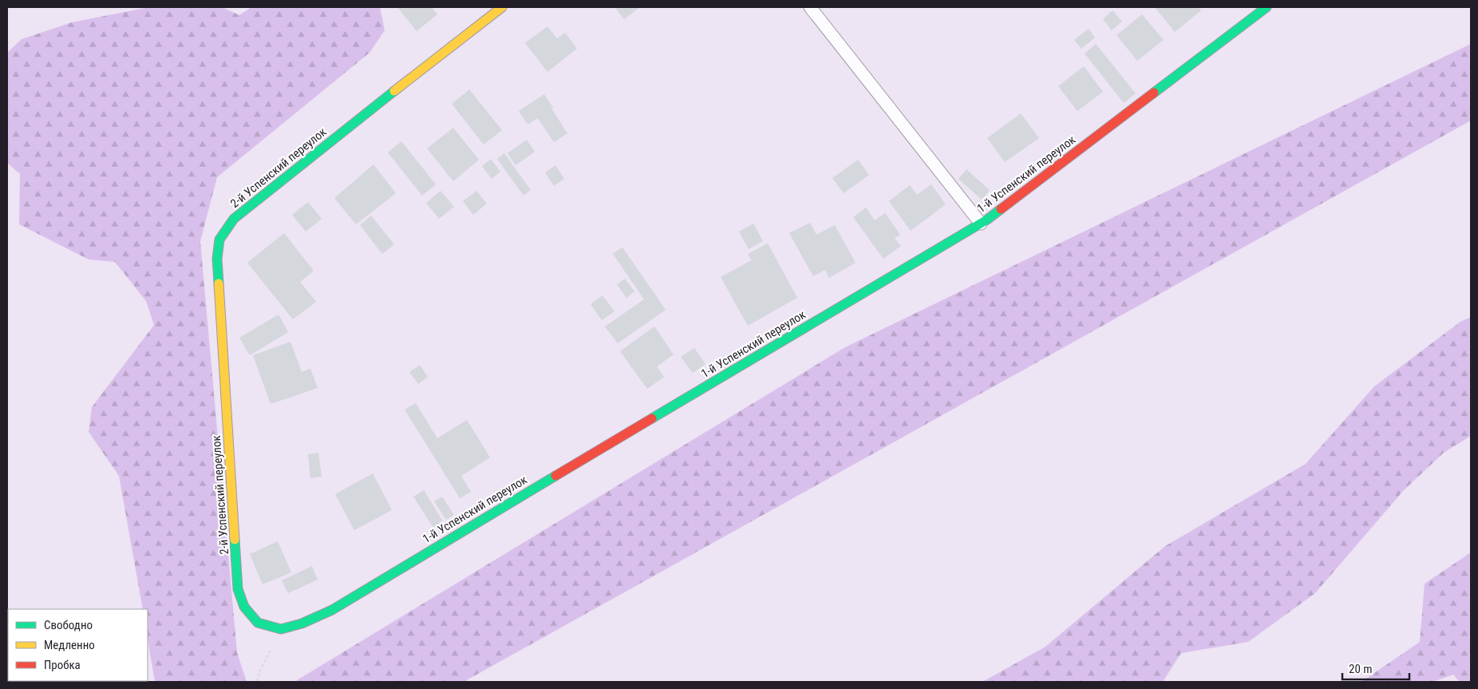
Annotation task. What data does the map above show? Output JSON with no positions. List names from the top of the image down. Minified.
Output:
{"streets":{"street":["2-й Успенский переулок","1-й Успенский переулок"]},"crossings":[["2-й Успенский переулок","1-й Успенский переулок"]],"legend":["Свободно","Медленно","Пробка"],"scale_bar":"20 m"}
